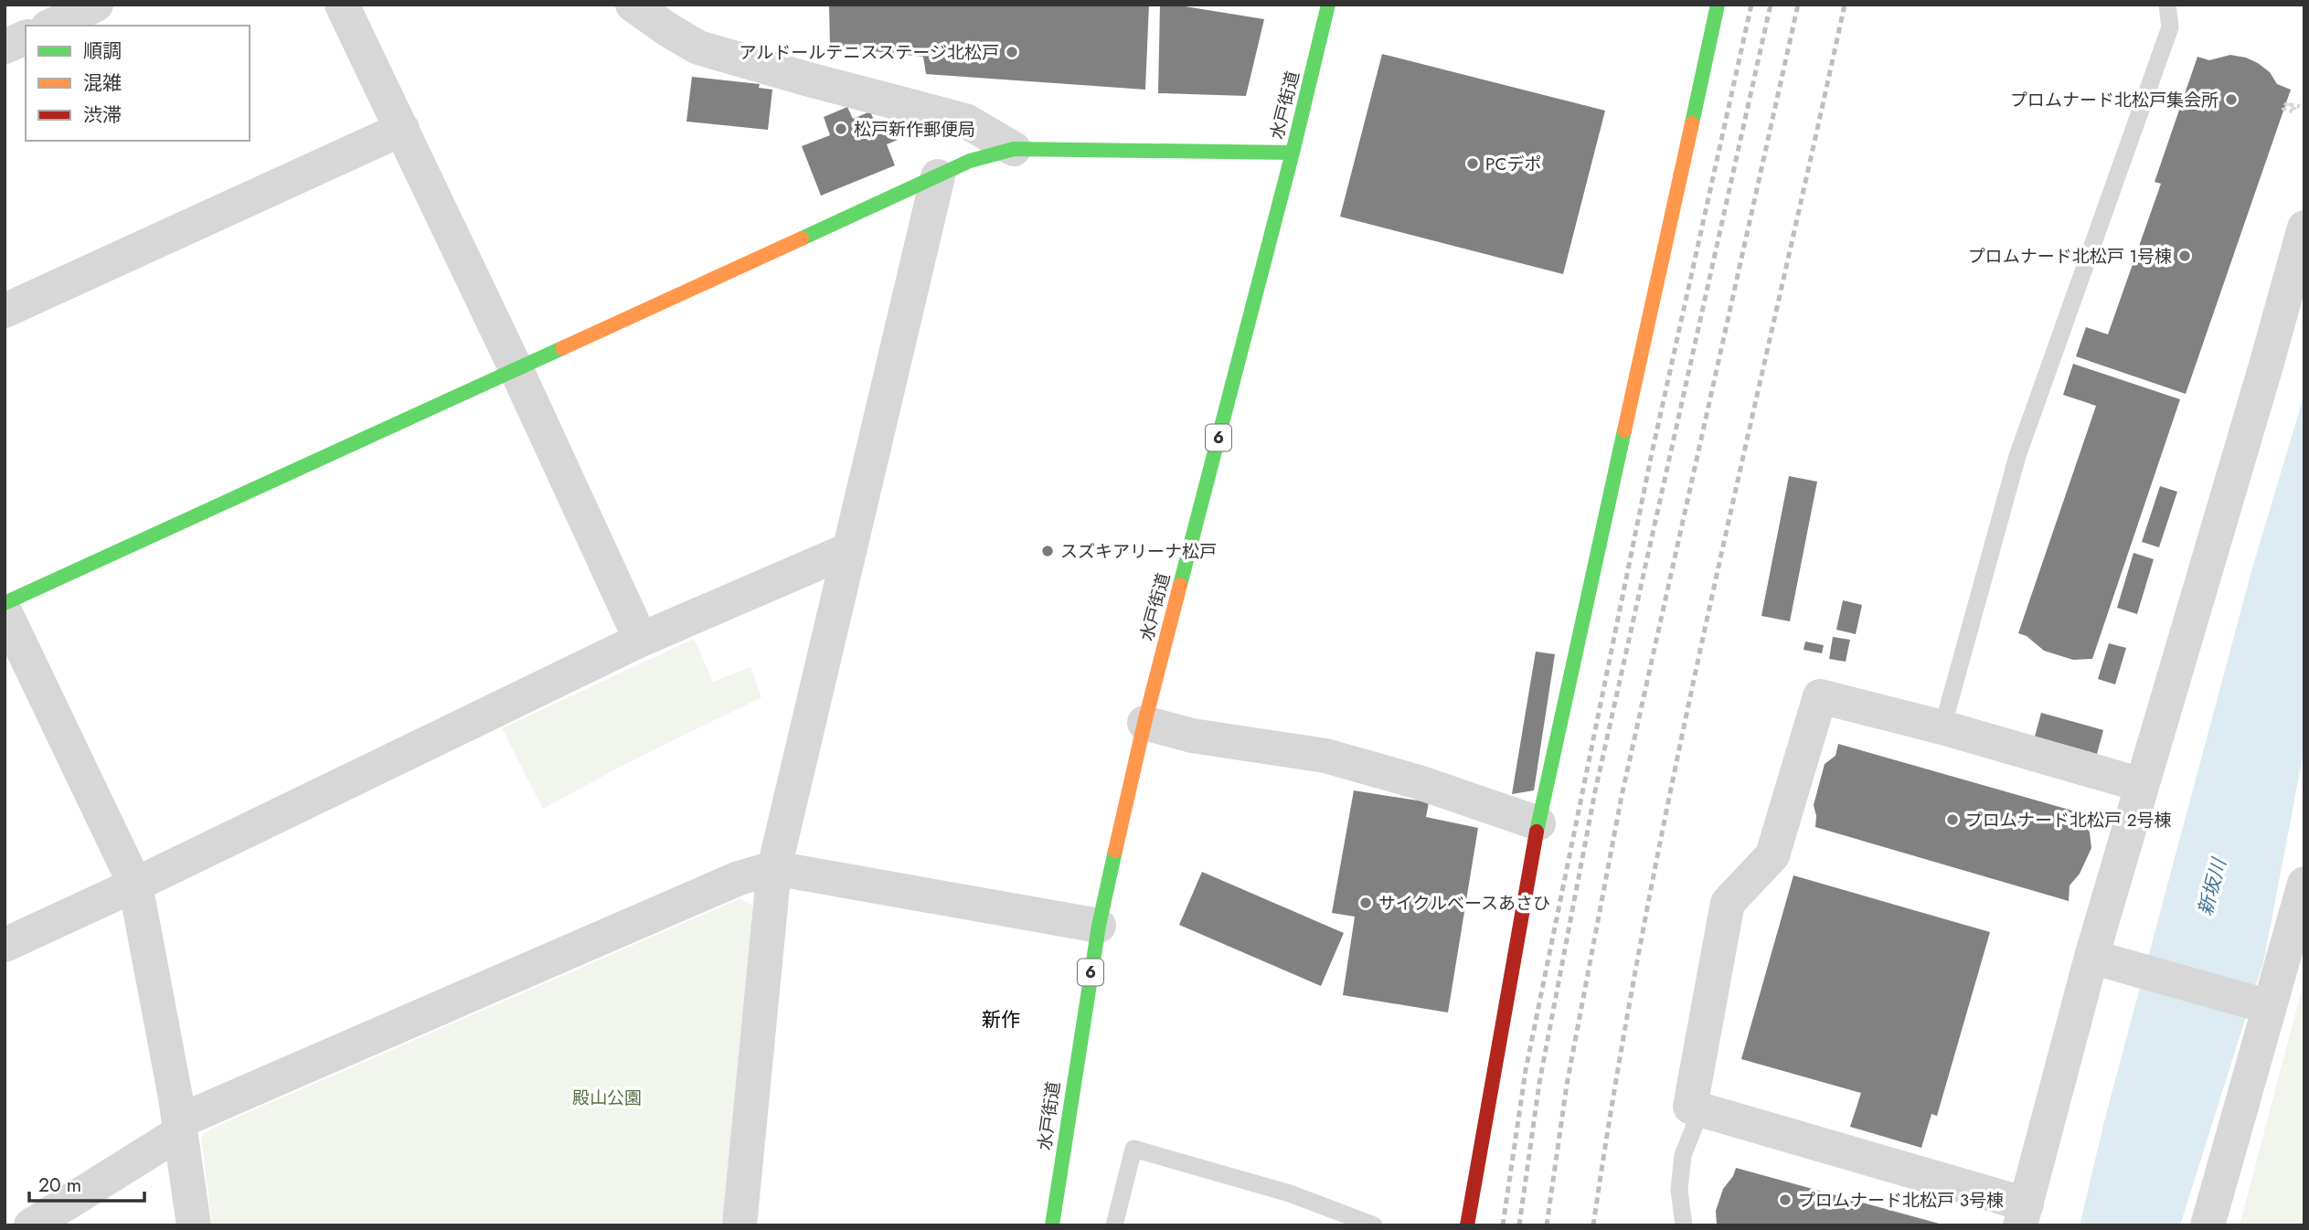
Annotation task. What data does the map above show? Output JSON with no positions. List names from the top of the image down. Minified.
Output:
{"streets":{"main road":["水戸街道","6"]},"districts":["新作"],"water":["新坂川"],"parks":["殿山公園"],"places":["アルドールテニスステージ北松戸","プロムナード北松戸集会所","松戸新作郵便局","PCデポ","プロムナード北松戸 1号棟","スズキアリーナ松戸","プロムナード北松戸 2号棟","サイクルベースあさひ","プロムナード北松戸 3号棟"],"legend":["順調","混雑","渋滞"],"scale_bar":"20 m"}
